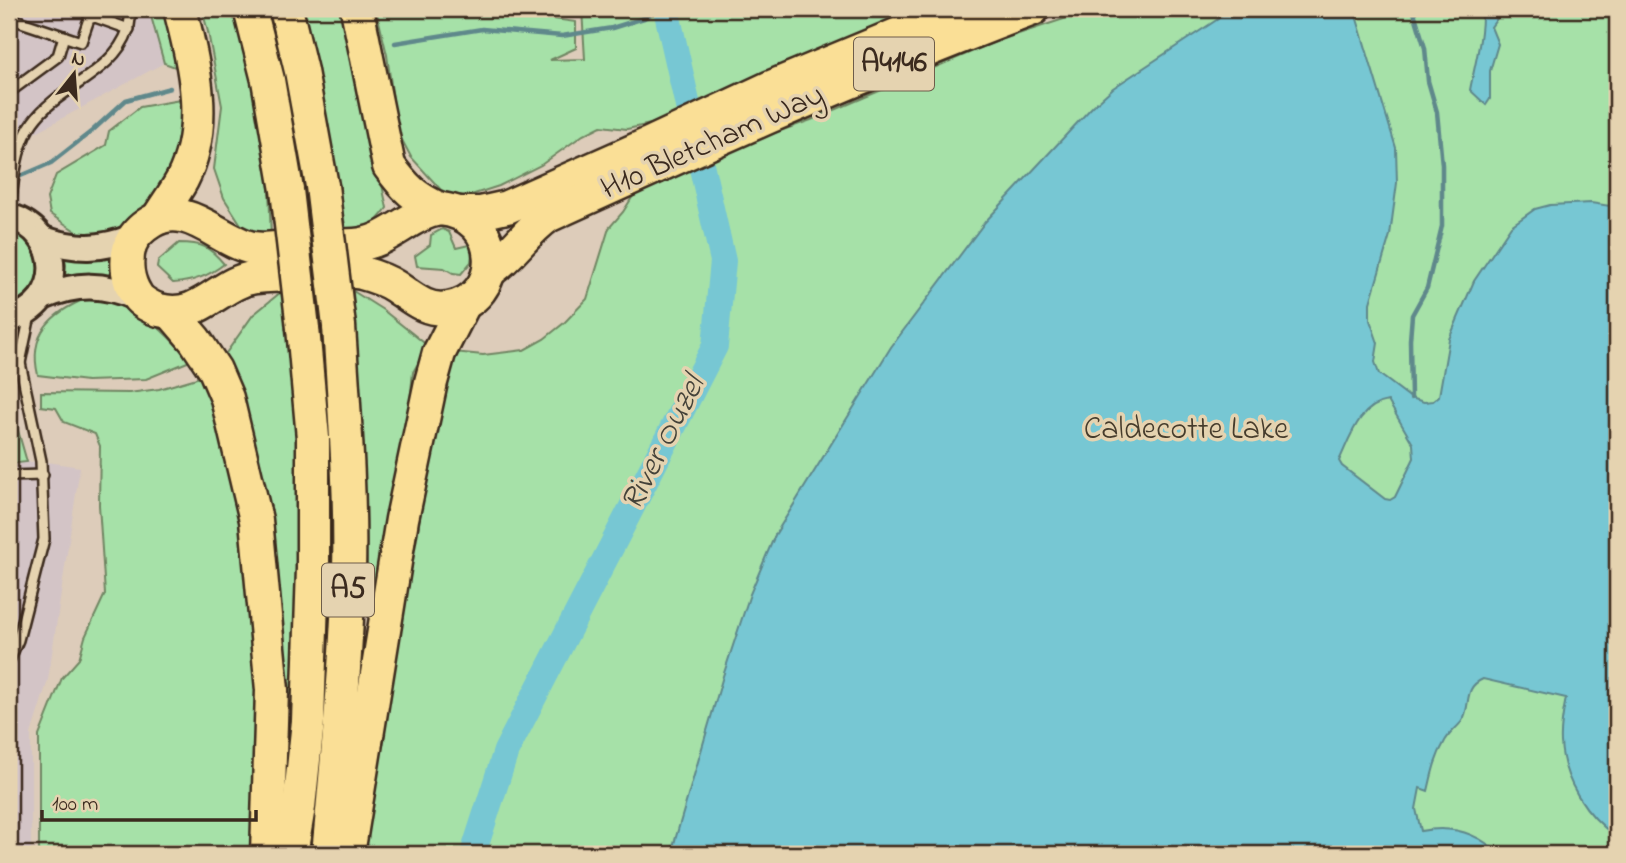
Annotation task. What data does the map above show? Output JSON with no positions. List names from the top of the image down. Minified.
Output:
{"streets":{"highway":["A4146","H10 Bletcham Way","A5"]},"water":["River Ouzel"],"parks":["Caldecotte Lake"],"scale_bar":"100 m","north":"top"}
